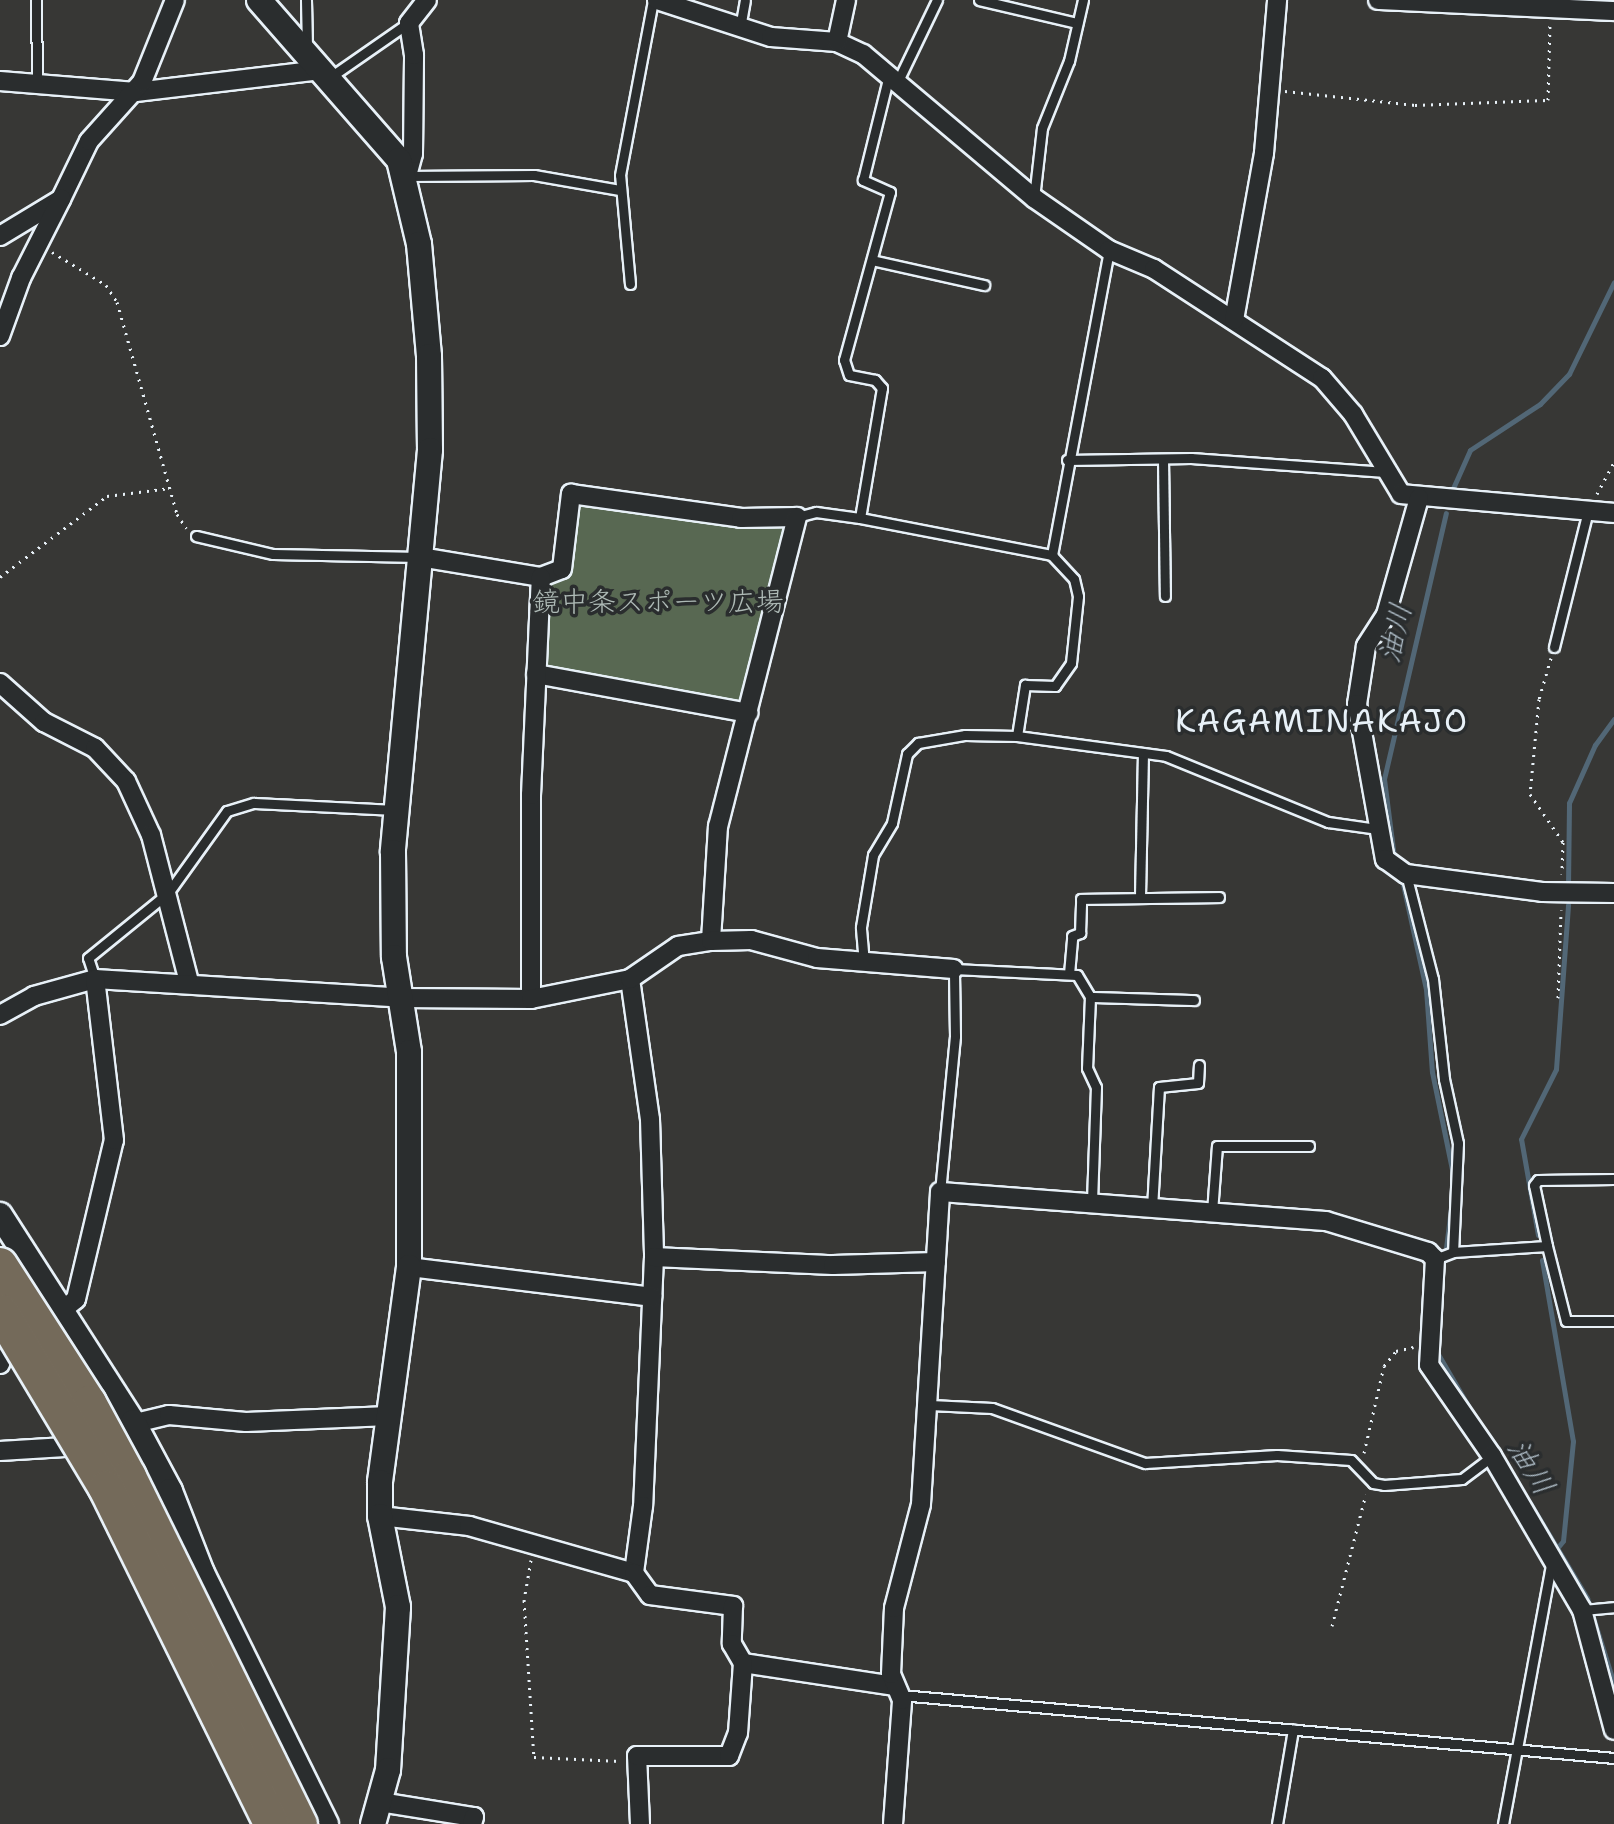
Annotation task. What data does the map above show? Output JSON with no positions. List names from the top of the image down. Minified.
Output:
{"districts":["KAGAMINAKAJO"],"water":["油川"],"parks":["鏡中条スポーツ広場"]}
